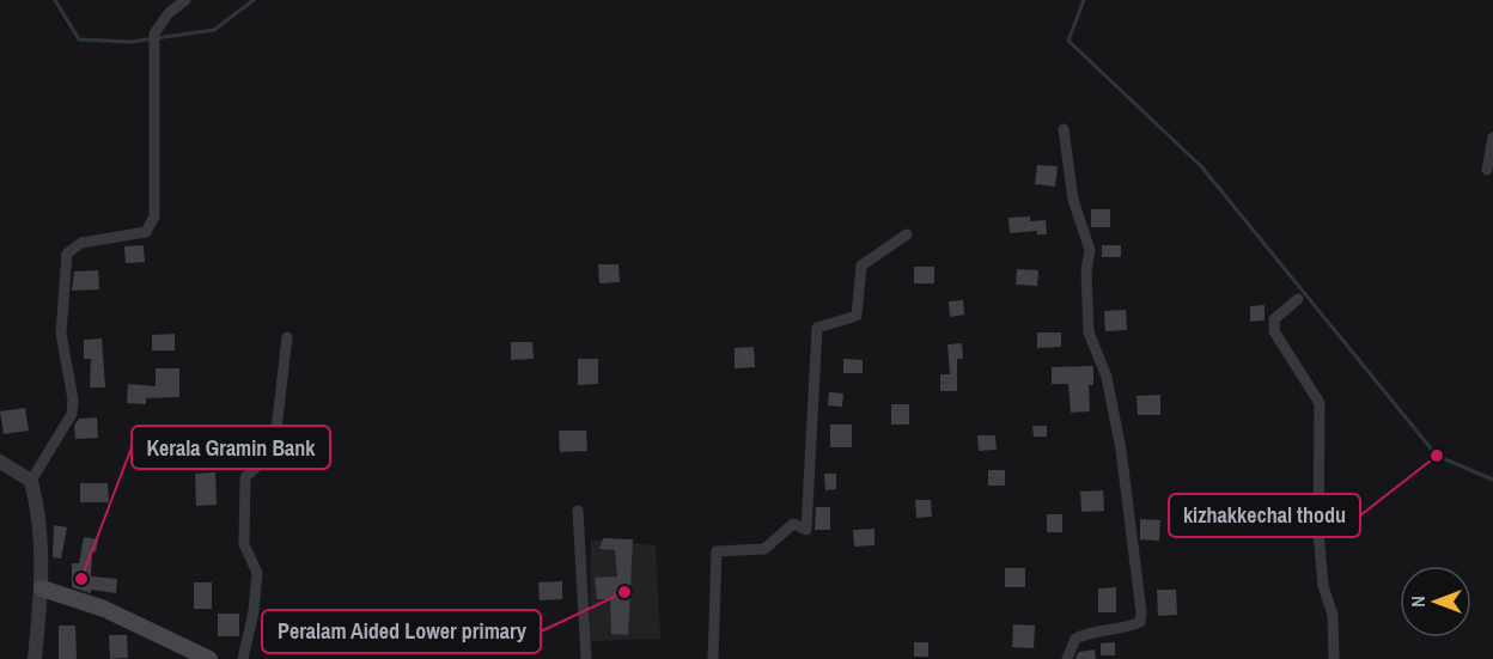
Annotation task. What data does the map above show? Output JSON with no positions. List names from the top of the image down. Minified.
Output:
{"places":["kizhakkechal thodu","Kerala Gramin Bank","Peralam Aided Lower primary"],"north":"left"}
